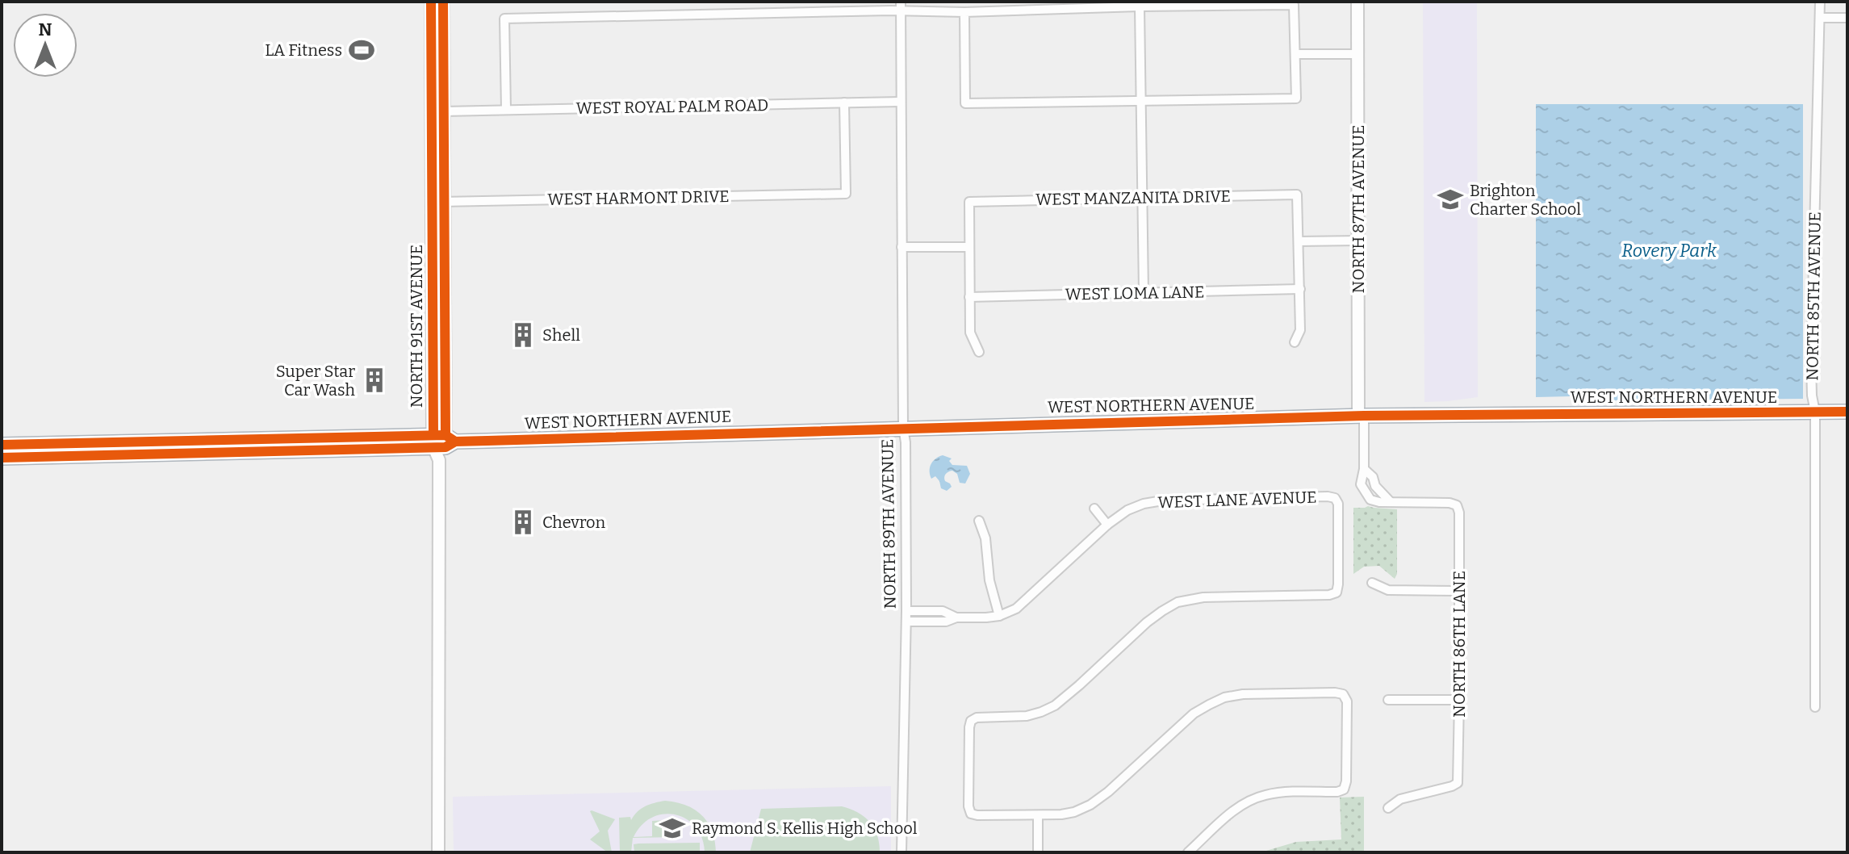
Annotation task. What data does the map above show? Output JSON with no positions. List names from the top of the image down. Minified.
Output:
{"streets":{"main road":["NORTH 87TH AVENUE","NORTH 91ST AVENUE","WEST NORTHERN AVENUE"],"street":["WEST ROYAL PALM ROAD","WEST HARMONT DRIVE","WEST MANZANITA DRIVE","WEST LOMA LANE","NORTH 85TH AVENUE","WEST LANE AVENUE","NORTH 89TH AVENUE","NORTH 86TH LANE"]},"crossings":[["WEST ROYAL PALM ROAD","WEST HARMONT DRIVE"],["WEST ROYAL PALM ROAD","NORTH 91ST AVENUE"],["WEST ROYAL PALM ROAD","NORTH 89TH AVENUE"],["WEST HARMONT DRIVE","NORTH 91ST AVENUE"],["NORTH 87TH AVENUE","WEST NORTHERN AVENUE"],["NORTH 85TH AVENUE","WEST NORTHERN AVENUE"],["NORTH 91ST AVENUE","WEST NORTHERN AVENUE"],["WEST NORTHERN AVENUE","NORTH 89TH AVENUE"],["WEST LANE AVENUE","NORTH 89TH AVENUE"]],"water":["Rovery Park"],"places":{"sports":["LA Fitness"],"school or university":["Brighton Charter School","Raymond S. Kellis High School"],"building":["Shell","Super Star Car Wash","Chevron"]},"north":"top"}
